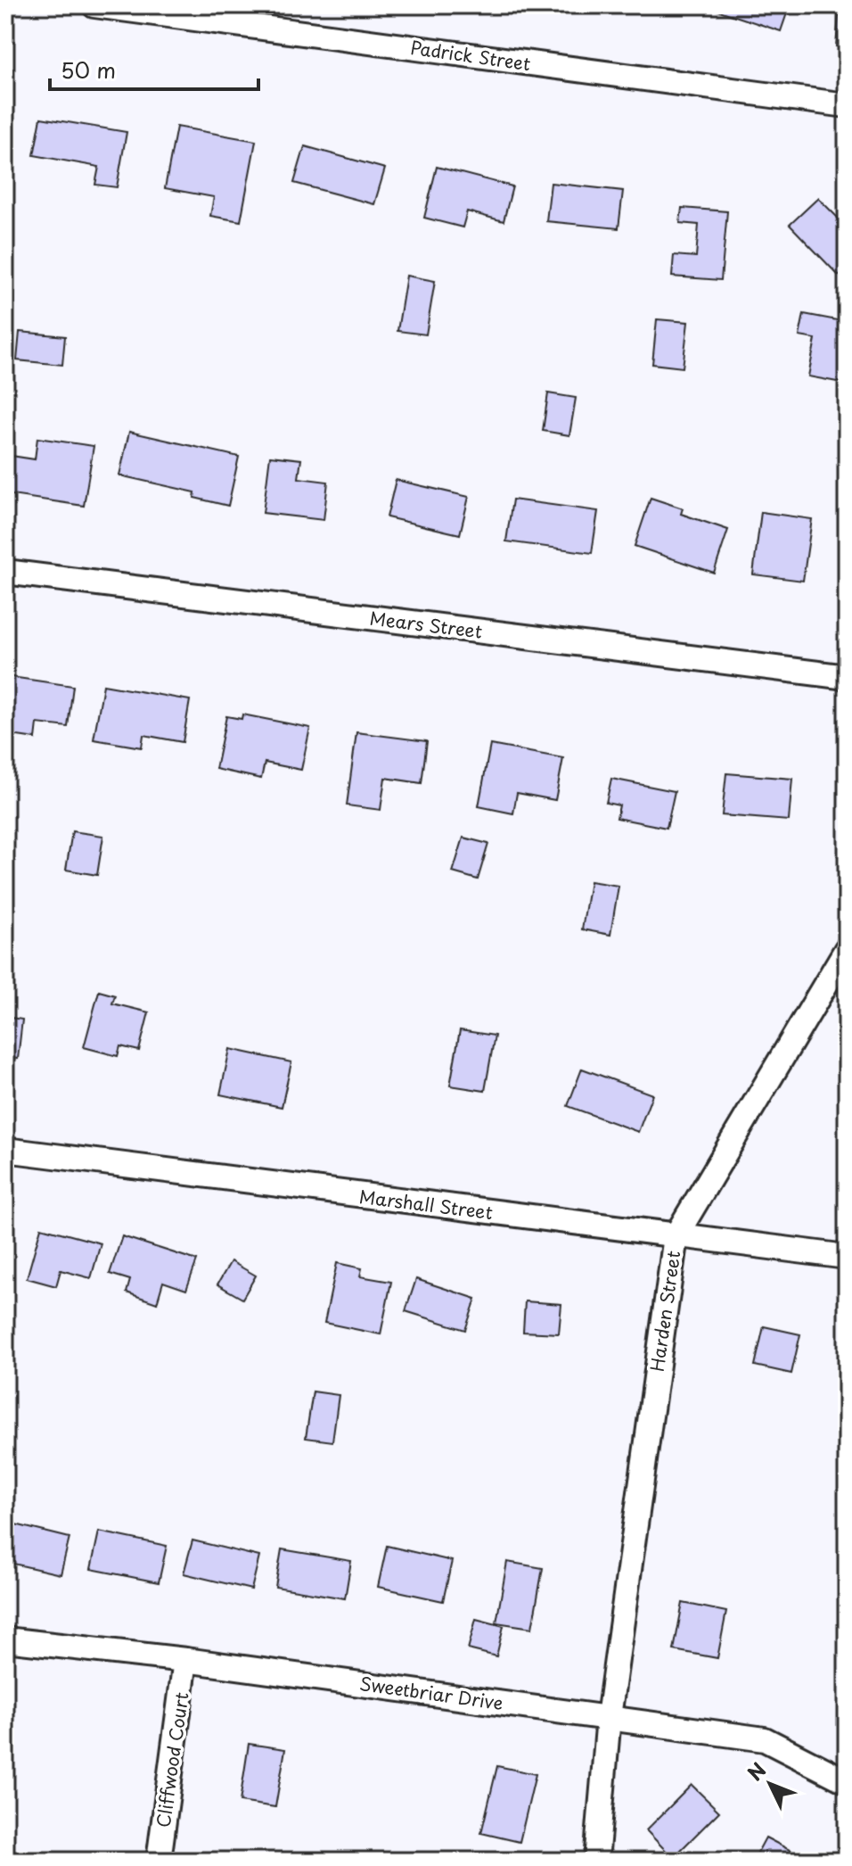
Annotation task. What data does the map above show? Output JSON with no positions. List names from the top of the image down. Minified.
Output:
{"streets":{"street":["Padrick Street","Mears Street","Marshall Street","Harden Street","Sweetbriar Drive","Cliffwood Court"]},"crossings":[["Marshall Street","Harden Street"],["Harden Street","Sweetbriar Drive"],["Sweetbriar Drive","Cliffwood Court"]],"scale_bar":"50 m","north":"top left"}
